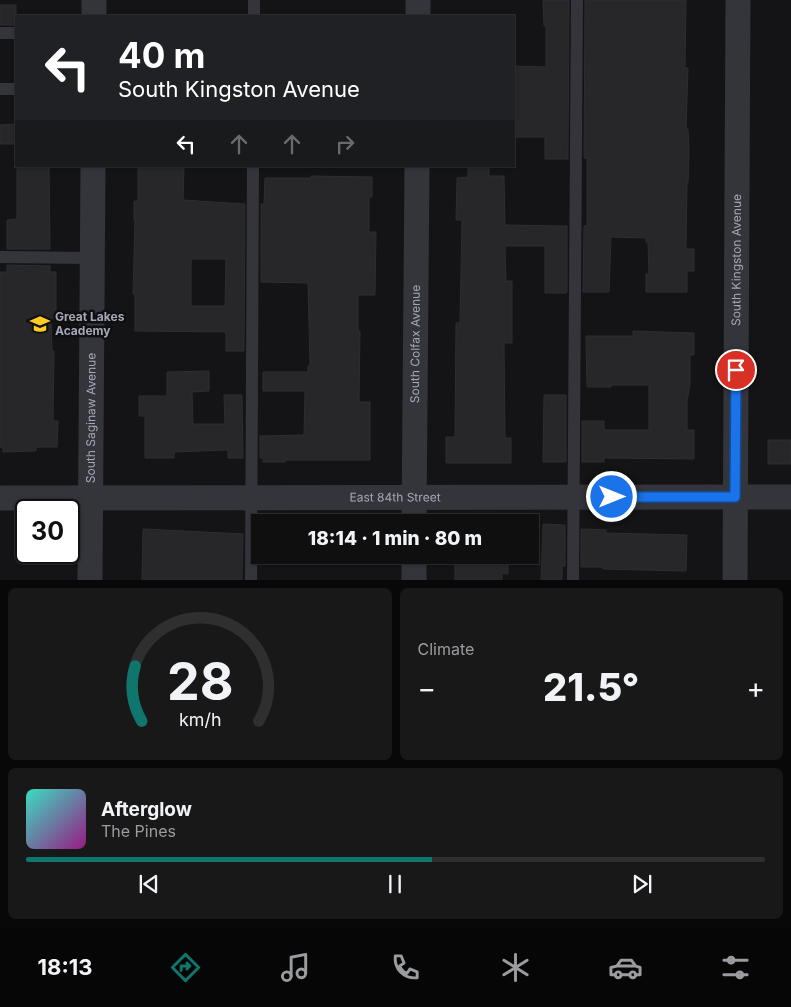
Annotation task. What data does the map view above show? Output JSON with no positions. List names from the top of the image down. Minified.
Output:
{"streets":{"street":["South Kingston Avenue","South Colfax Avenue","South Saginaw Avenue","East 84th Street"]},"crossings":[["South Kingston Avenue","East 84th Street"],["South Colfax Avenue","East 84th Street"],["South Saginaw Avenue","East 84th Street"]],"places":{"school or university":["Great Lakes Academy"]},"page":{"turn":["40 m","South Kingston Avenue"],"limit":"30","trip":"18:14 · 1 min · 80 m","tile":"Climate","heat":["−","21.5°","+"],"song":["Afterglow","The Pines"],"tabs":"18:13","gauge":["28","km/h"]}}
